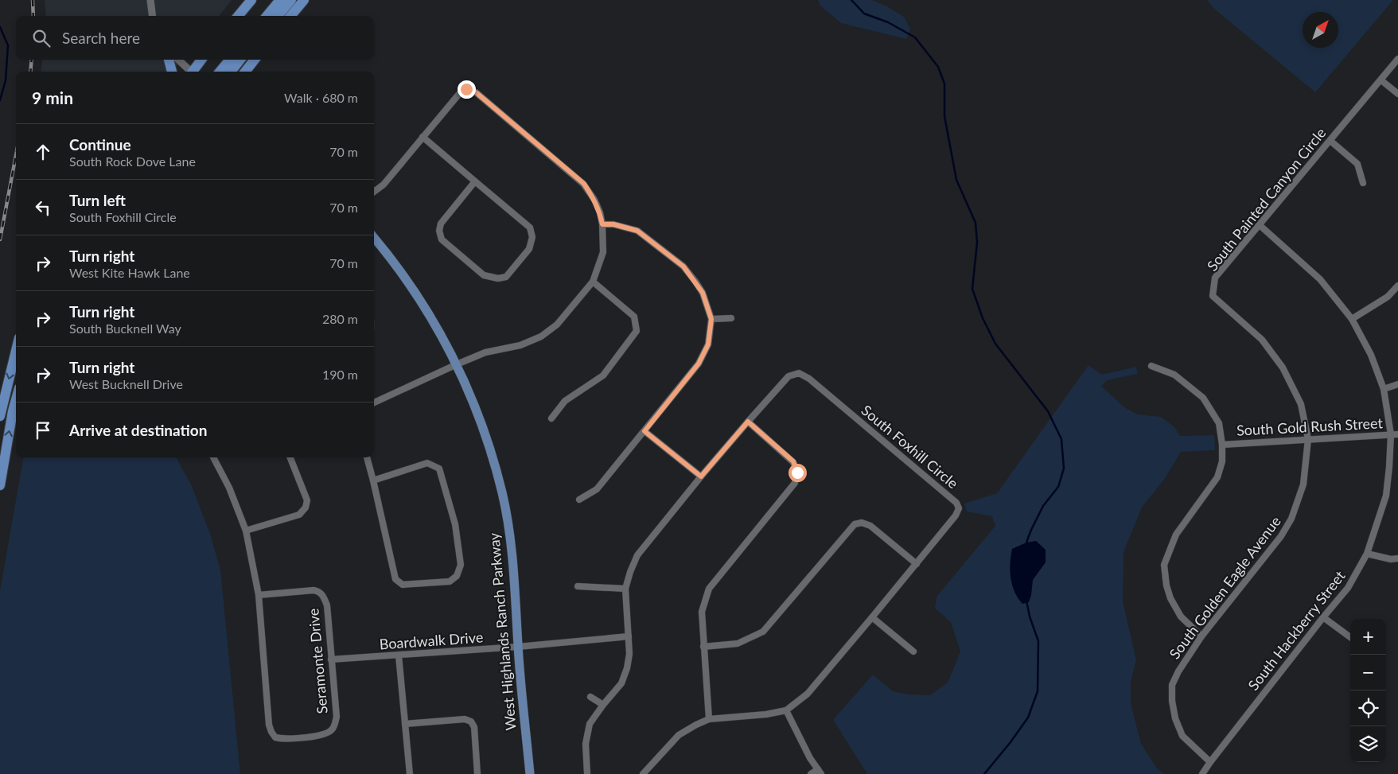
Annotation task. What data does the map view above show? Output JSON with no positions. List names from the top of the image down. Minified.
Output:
{"streets":{"main road":["West Highlands Ranch Parkway"],"street":["South Painted Canyon Circle","South Gold Rush Street","South Foxhill Circle","South Golden Eagle Avenue","South Hackberry Street","Boardwalk Drive","Seramonte Drive"]},"crossings":[["South Painted Canyon Circle","South Gold Rush Street"],["South Painted Canyon Circle","South Golden Eagle Avenue"],["South Painted Canyon Circle","South Hackberry Street"],["South Gold Rush Street","South Golden Eagle Avenue"],["South Gold Rush Street","South Hackberry Street"],["South Foxhill Circle","Boardwalk Drive"],["South Golden Eagle Avenue","South Hackberry Street"],["West Highlands Ranch Parkway","Boardwalk Drive"],["Boardwalk Drive","Seramonte Drive"]],"north":"top right","page":{"search":"Search here","heading":["9 min","Walk · 680 m"],"list":[["Continue","South Rock Dove Lane","70 m"],["Turn left","South Foxhill Circle","70 m"],["Turn right","West Kite Hawk Lane","70 m"],["Turn right","South Bucknell Way","280 m"],["Turn right","West Bucknell Drive","190 m"],"Arrive at destination"],"map_buttons":["+","−"]}}
